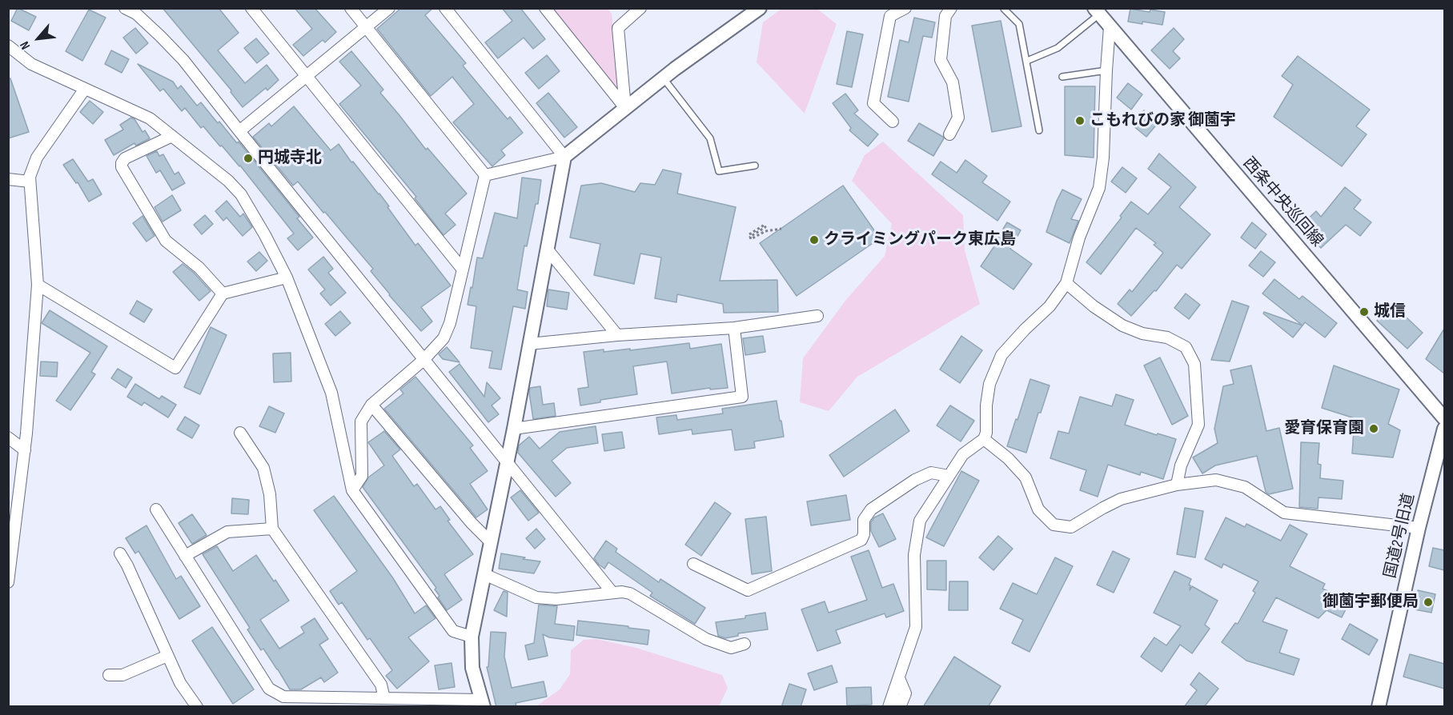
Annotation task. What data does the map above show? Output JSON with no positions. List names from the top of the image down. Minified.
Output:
{"streets":{"street":["西条中央巡回線","国道2号旧道"]},"places":["こもれびの家 御薗宇","円城寺北","クライミングパーク東広島","城信","愛育保育園","御薗宇郵便局"],"north":"bottom left"}
